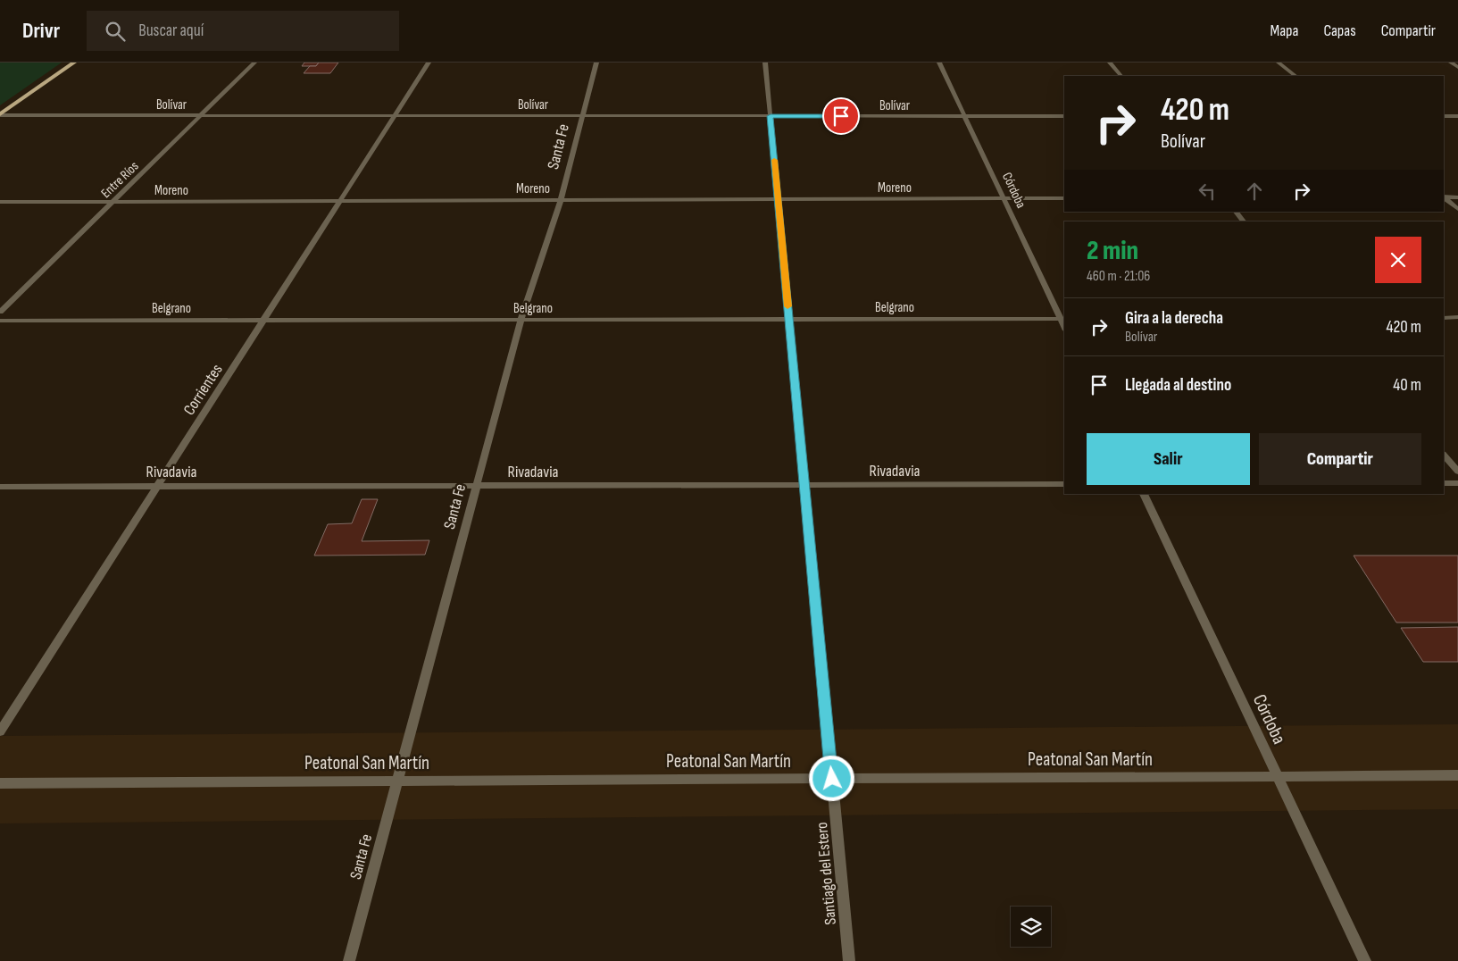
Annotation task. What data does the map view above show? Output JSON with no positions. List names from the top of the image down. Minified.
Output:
{"streets":{"street":["Bolívar","Santa Fe","Entre Ríos","Moreno","Córdoba","Belgrano","Corrientes","Rivadavia","Peatonal San Martín","Santiago del Estero"]},"crossings":[["Bolívar","Santa Fe"],["Bolívar","Entre Ríos"],["Bolívar","Córdoba"],["Bolívar","Corrientes"],["Bolívar","Santiago del Estero"],["Santa Fe","Moreno"],["Santa Fe","Belgrano"],["Santa Fe","Rivadavia"],["Santa Fe","Peatonal San Martín"],["Entre Ríos","Moreno"],["Moreno","Córdoba"],["Moreno","Corrientes"],["Moreno","Santiago del Estero"],["Córdoba","Belgrano"],["Córdoba","Peatonal San Martín"],["Belgrano","Corrientes"],["Belgrano","Santiago del Estero"],["Corrientes","Rivadavia"],["Rivadavia","Santiago del Estero"],["Peatonal San Martín","Santiago del Estero"]],"page":{"header":"Drivr","search":"Buscar aquí","nav":["Mapa","Capas","Compartir"],"turn":["420 m","Bolívar"],"heading":["2 min","460 m · 21:06"],"list":[{"name":"Gira a la derecha","note":"Bolívar","value":"420 m"},{"name":"Llegada al destino","value":"40 m"}],"buttons":["Salir","Compartir"]}}
